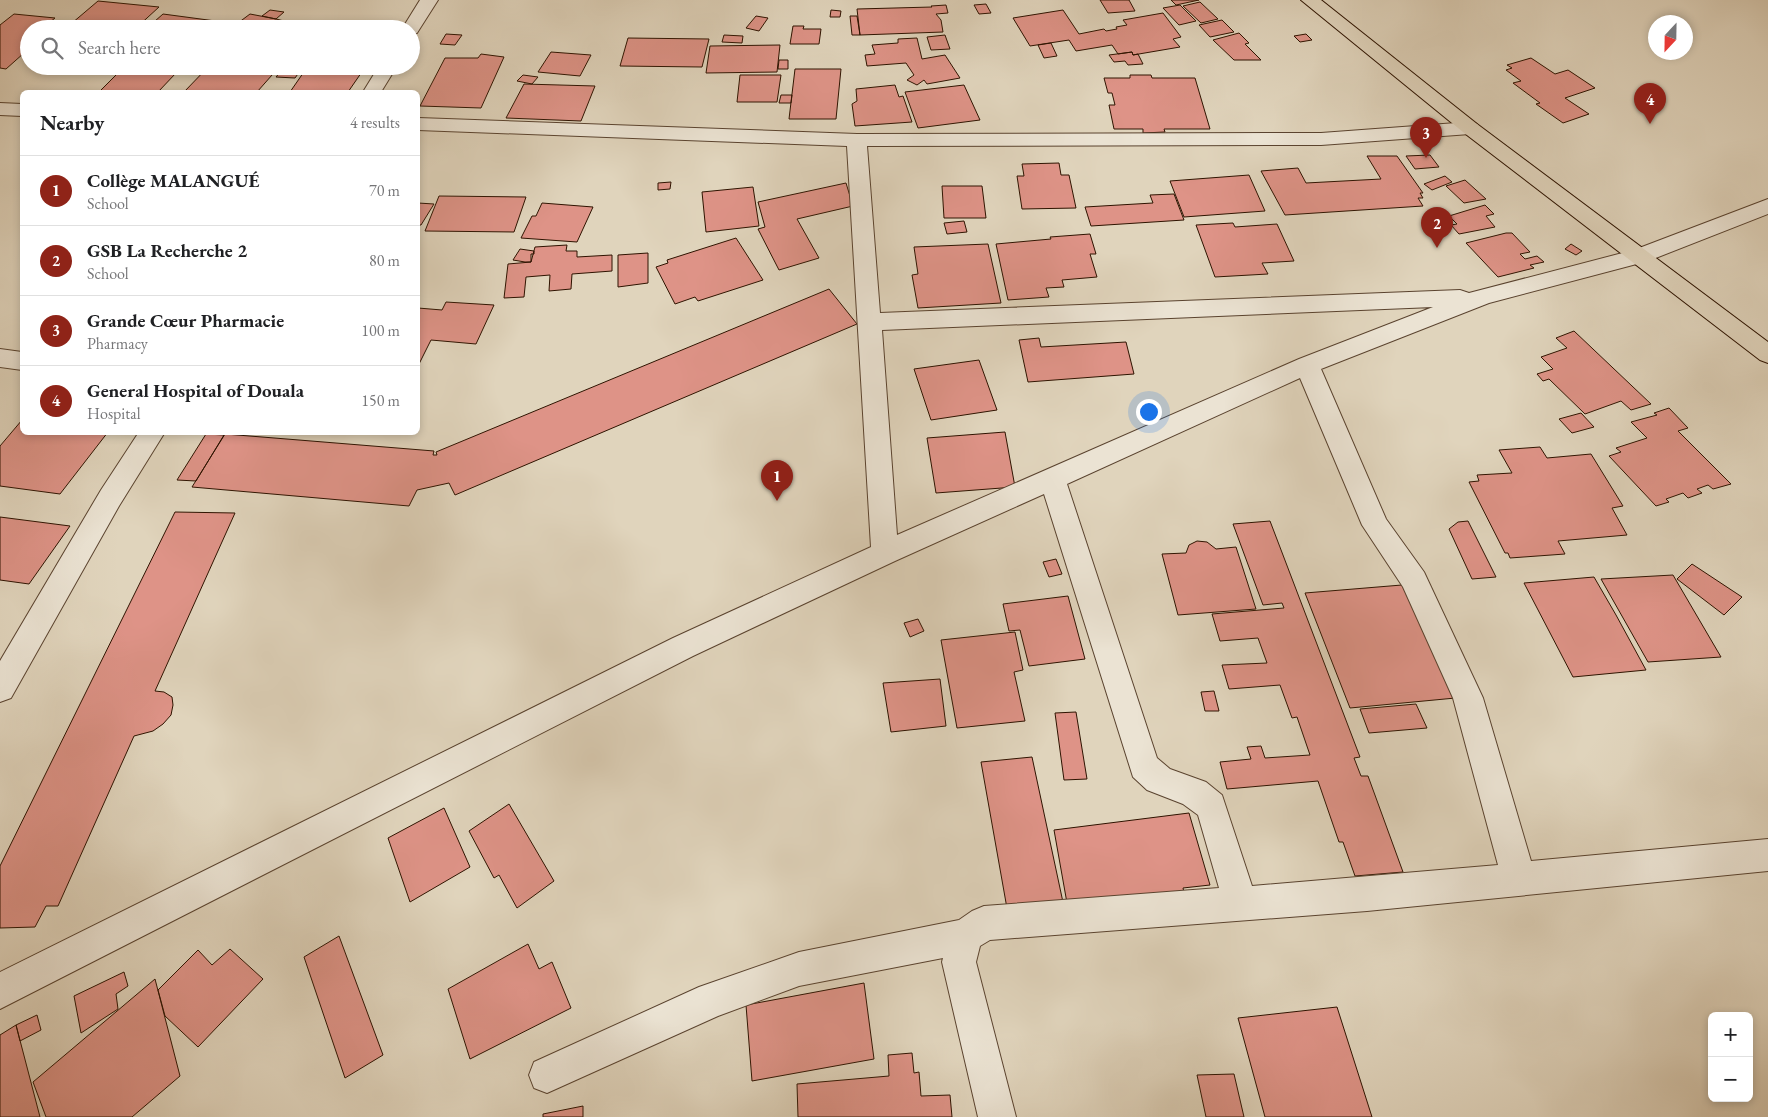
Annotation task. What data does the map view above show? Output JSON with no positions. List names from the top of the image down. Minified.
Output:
{"north":"bottom","page":{"search":"Search here","pins":["4","3","2","1"],"heading":["Nearby","4 results"],"list":[{"mark":"1","name":"Collège MALANGUÉ","note":"School","value":"70 m"},{"mark":"2","name":"GSB La Recherche 2","note":"School","value":"80 m"},{"mark":"3","name":"Grande Cœur Pharmacie","note":"Pharmacy","value":"100 m"},{"mark":"4","name":"General Hospital of Douala","note":"Hospital","value":"150 m"}],"map_buttons":["+","−"]}}
